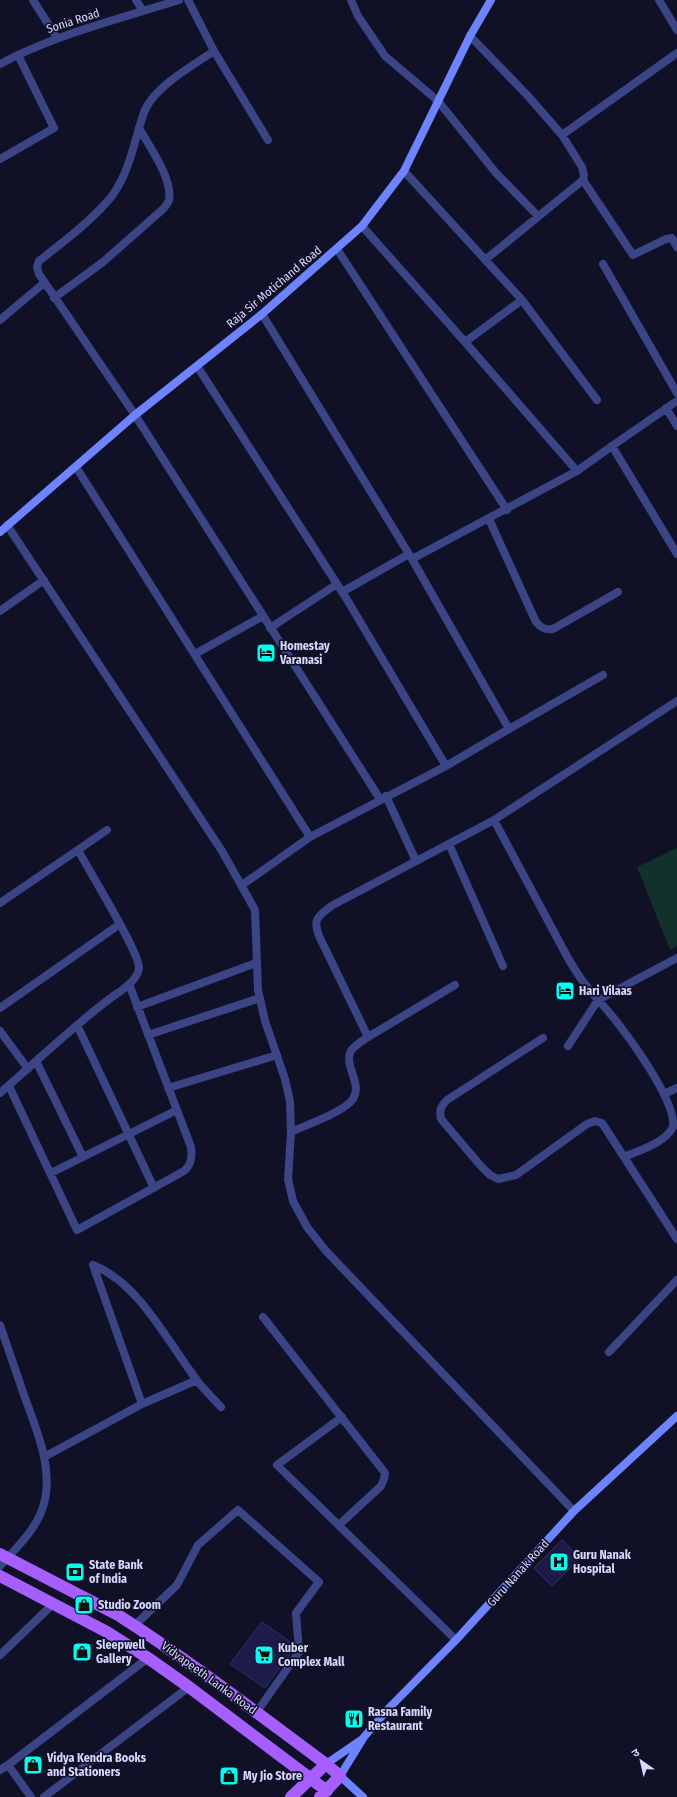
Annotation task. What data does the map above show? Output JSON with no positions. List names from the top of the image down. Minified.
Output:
{"streets":{"main road":["Guru Nanak Road","Vidyapeeth Lanka Road"],"street":["Sonia Road","Raja Sir Motichand Road"]},"crossings":[["Guru Nanak Road","Vidyapeeth Lanka Road"]],"places":{"hotel":["Homestay Varanasi","Hari Vilaas"],"hospital":["Guru Nanak Hospital"],"bank":["State Bank of India"],"shop":["Studio Zoom","Sleepwell Gallery","Vidya Kendra Books and Stationers","My Jio Store"],"supermarket":["Kuber Complex Mall"],"restaurant":["Rasna Family Restaurant"]},"north":"top left"}
